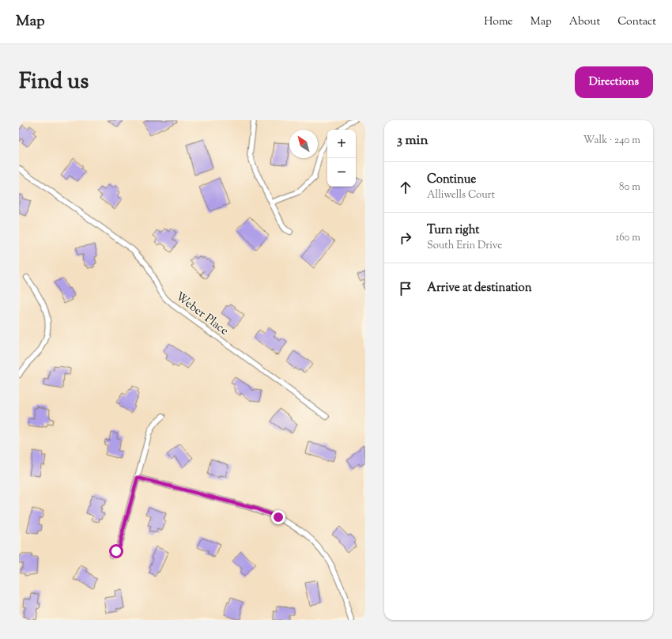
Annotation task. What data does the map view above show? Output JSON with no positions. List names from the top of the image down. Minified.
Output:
{"streets":{"street":["Weber Place"]},"north":"top left","page":{"header":"Map","nav":["Home","Map","About","Contact"],"title":"Find us","buttons":"Directions","heading":["3 min","Walk · 240 m"],"map_buttons":["+","−"],"list":[["Continue","Alliwells Court","80 m"],["Turn right","South Erin Drive","160 m"],"Arrive at destination"]}}
